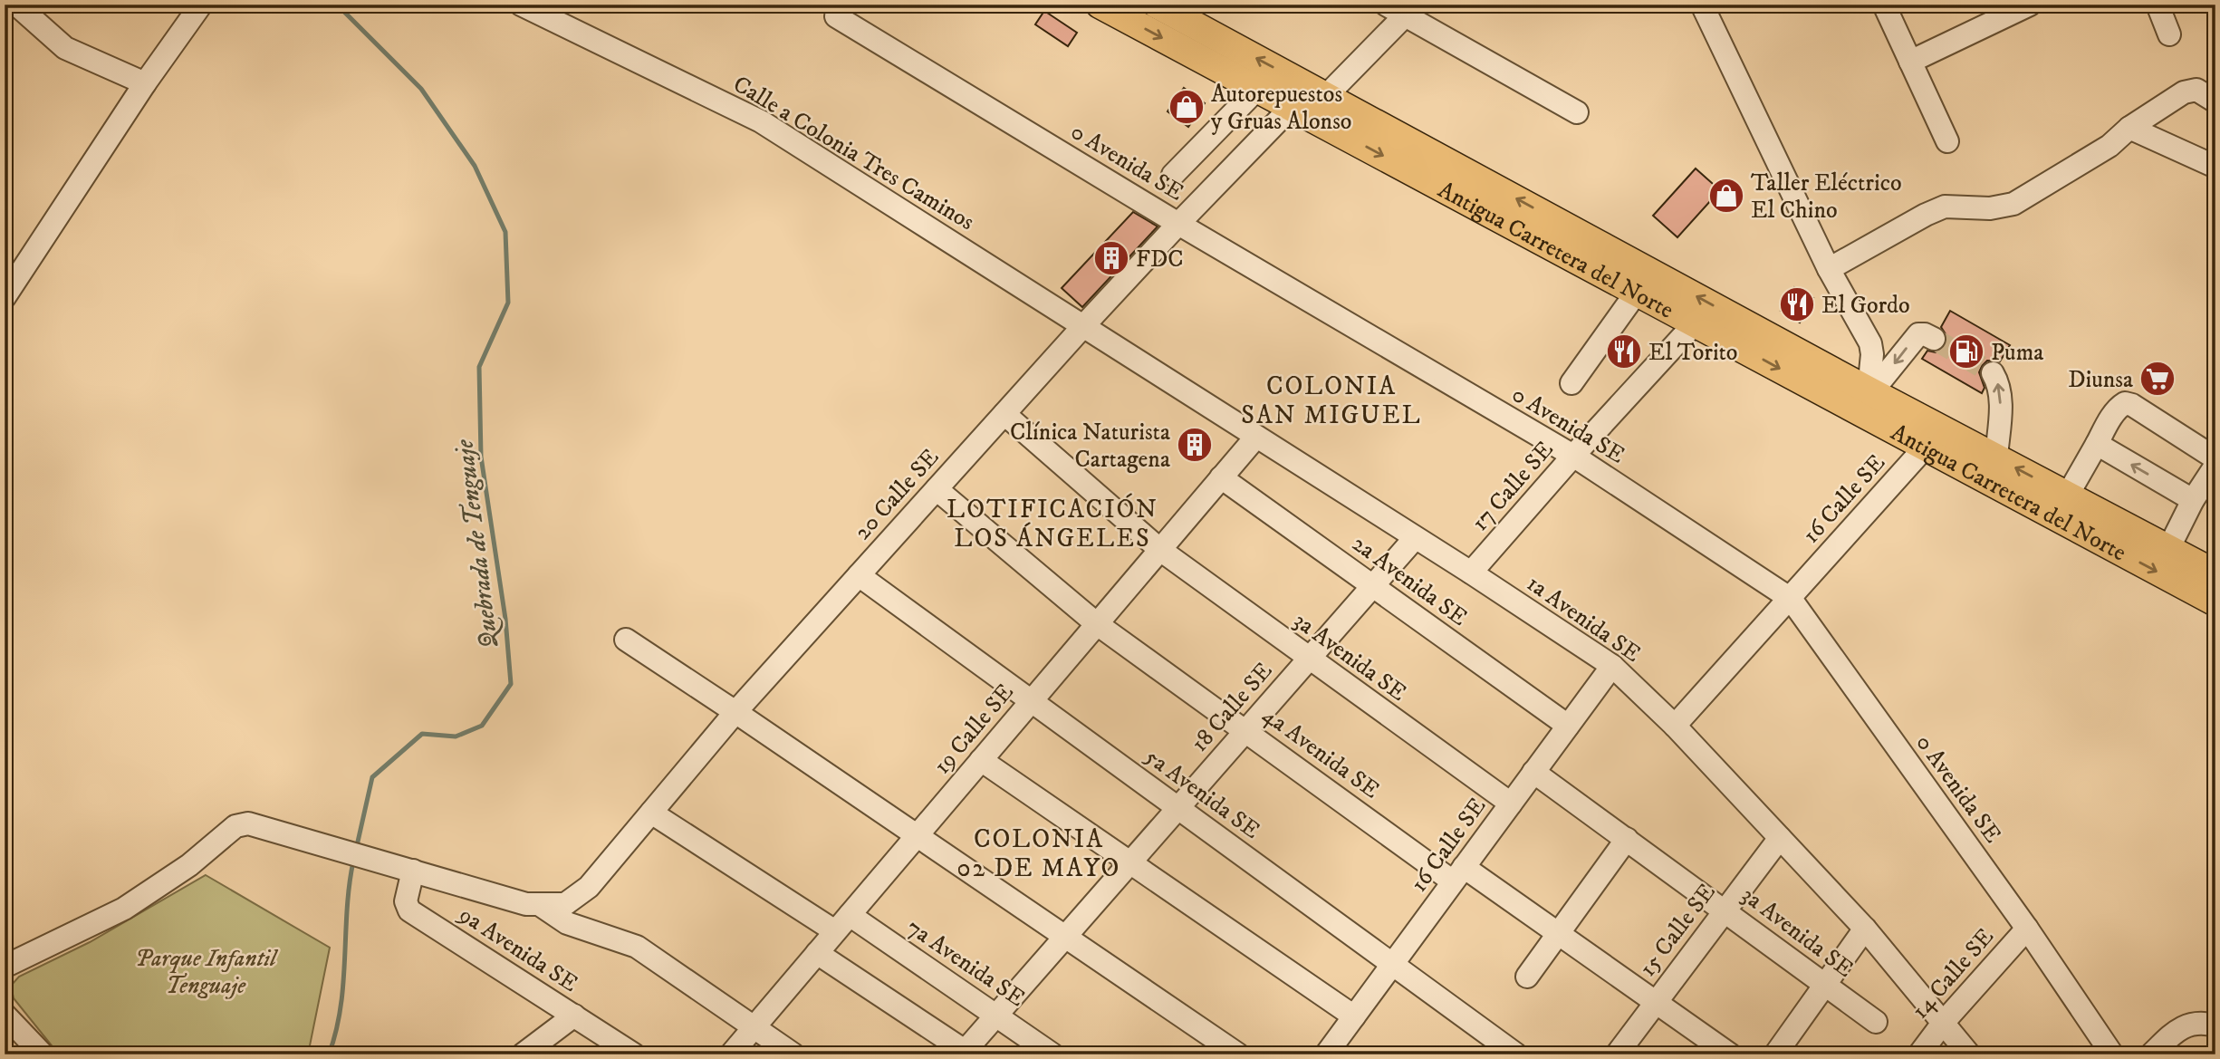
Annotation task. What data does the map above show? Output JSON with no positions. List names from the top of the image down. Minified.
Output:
{"streets":{"main road":["Antigua Carretera del Norte"],"street":["Calle a Colonia Tres Caminos","0 Avenida SE","17 Calle SE","20 Calle SE","16 Calle SE","2a Avenida SE","1a Avenida SE","3a Avenida SE","18 Calle SE","19 Calle SE","4a Avenida SE","5a Avenida SE","15 Calle SE","9a Avenida SE","7a Avenida SE","14 Calle SE"]},"crossings":[["Calle a Colonia Tres Caminos","20 Calle SE"],["Calle a Colonia Tres Caminos","1a Avenida SE"],["0 Avenida SE","17 Calle SE"],["0 Avenida SE","20 Calle SE"],["0 Avenida SE","16 Calle SE"],["0 Avenida SE","14 Calle SE"],["Antigua Carretera del Norte","17 Calle SE"],["Antigua Carretera del Norte","20 Calle SE"],["Antigua Carretera del Norte","16 Calle SE"],["17 Calle SE","1a Avenida SE"],["20 Calle SE","1a Avenida SE"],["20 Calle SE","3a Avenida SE"],["20 Calle SE","4a Avenida SE"],["20 Calle SE","5a Avenida SE"],["20 Calle SE","7a Avenida SE"],["16 Calle SE","2a Avenida SE"],["16 Calle SE","1a Avenida SE"],["16 Calle SE","3a Avenida SE"],["16 Calle SE","4a Avenida SE"],["16 Calle SE","5a Avenida SE"],["2a Avenida SE","18 Calle SE"],["2a Avenida SE","19 Calle SE"],["1a Avenida SE","18 Calle SE"],["1a Avenida SE","19 Calle SE"],["1a Avenida SE","15 Calle SE"],["1a Avenida SE","14 Calle SE"],["3a Avenida SE","18 Calle SE"],["3a Avenida SE","19 Calle SE"],["3a Avenida SE","15 Calle SE"],["18 Calle SE","4a Avenida SE"],["18 Calle SE","5a Avenida SE"],["18 Calle SE","7a Avenida SE"],["19 Calle SE","4a Avenida SE"],["19 Calle SE","5a Avenida SE"],["19 Calle SE","7a Avenida SE"],["4a Avenida SE","15 Calle SE"]],"districts":["COLONIA SAN MIGUEL","LOTIFICACIÓN LOS ÁNGELES","COLONIA 02 DE MAYO"],"water":["Quebrada de Tenguaje"],"parks":["Parque Infantil Tenguaje"],"places":{"shop":["Autorepuestos y Gruas Alonso","Taller Eléctrico El Chino"],"building":["FDC","Clínica Naturista Cartagena"],"restaurant":["El Gordo","El Torito"],"fuel station":["Puma"],"supermarket":["Diunsa"]}}
